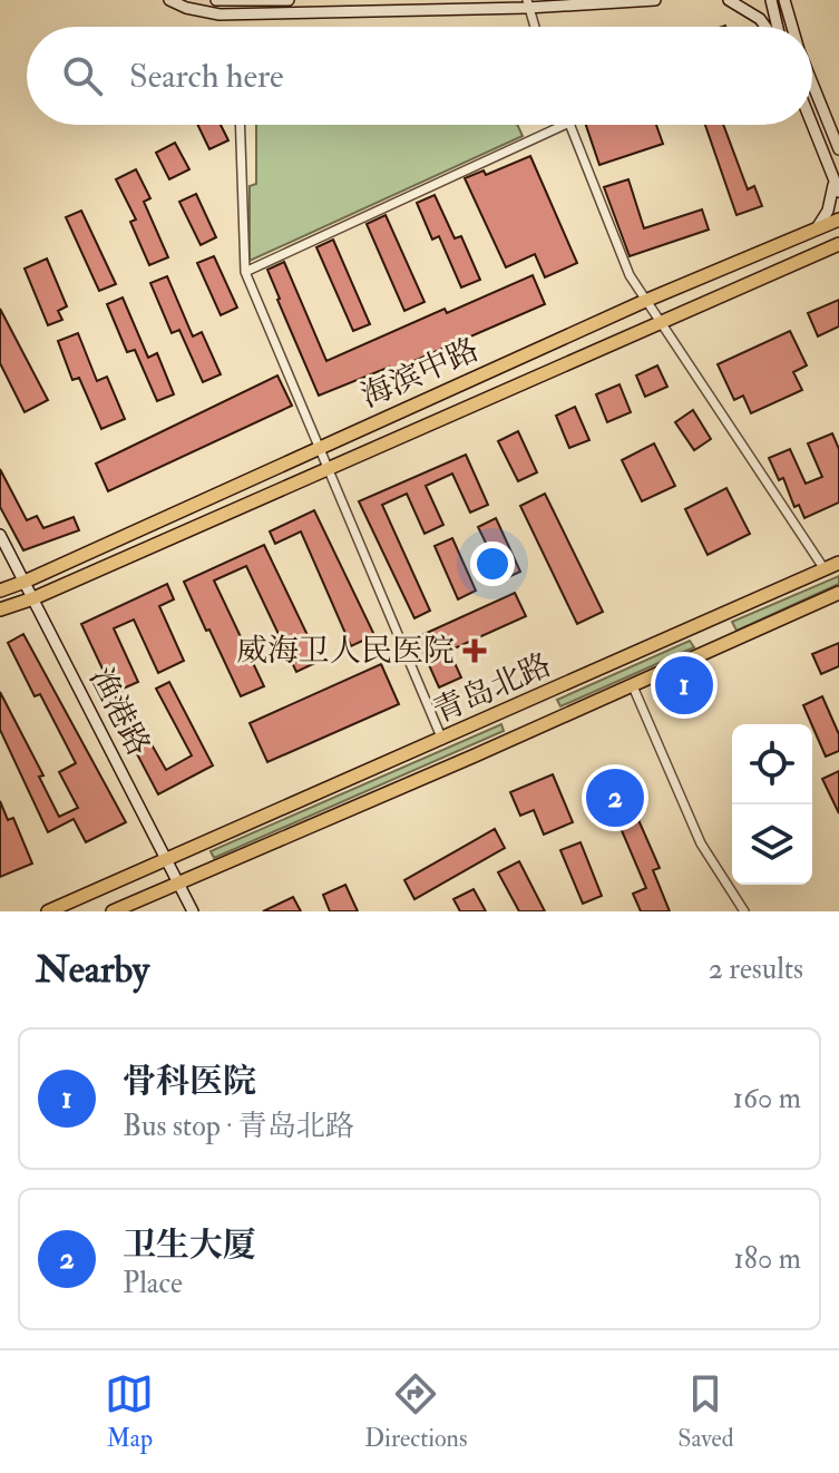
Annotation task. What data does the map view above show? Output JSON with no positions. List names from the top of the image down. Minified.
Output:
{"streets":{"main road":["海滨中路","青岛北路","渔港路"]},"crossings":[["海滨中路","渔港路"],["青岛北路","渔港路"]],"places":{"health":["威海卫人民医院"]},"page":{"search":"Search here","pins":["1","2"],"heading":["Nearby","2 results"],"list":[{"mark":"1","name":"骨科医院","note":"Bus stop · 青岛北路","value":"160 m"},{"mark":"2","name":"卫生大厦","note":"Place","value":"180 m"}],"nav":["Map","Directions","Saved"]}}
